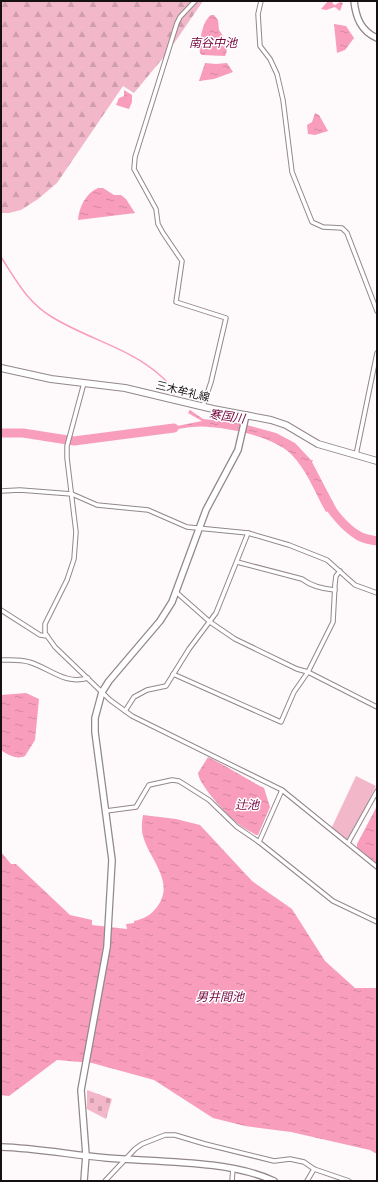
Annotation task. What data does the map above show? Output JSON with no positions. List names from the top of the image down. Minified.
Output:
{"streets":{"main road":["三木牟礼線"]},"water":["南谷中池","寒国川","辻池","男井間池"]}
